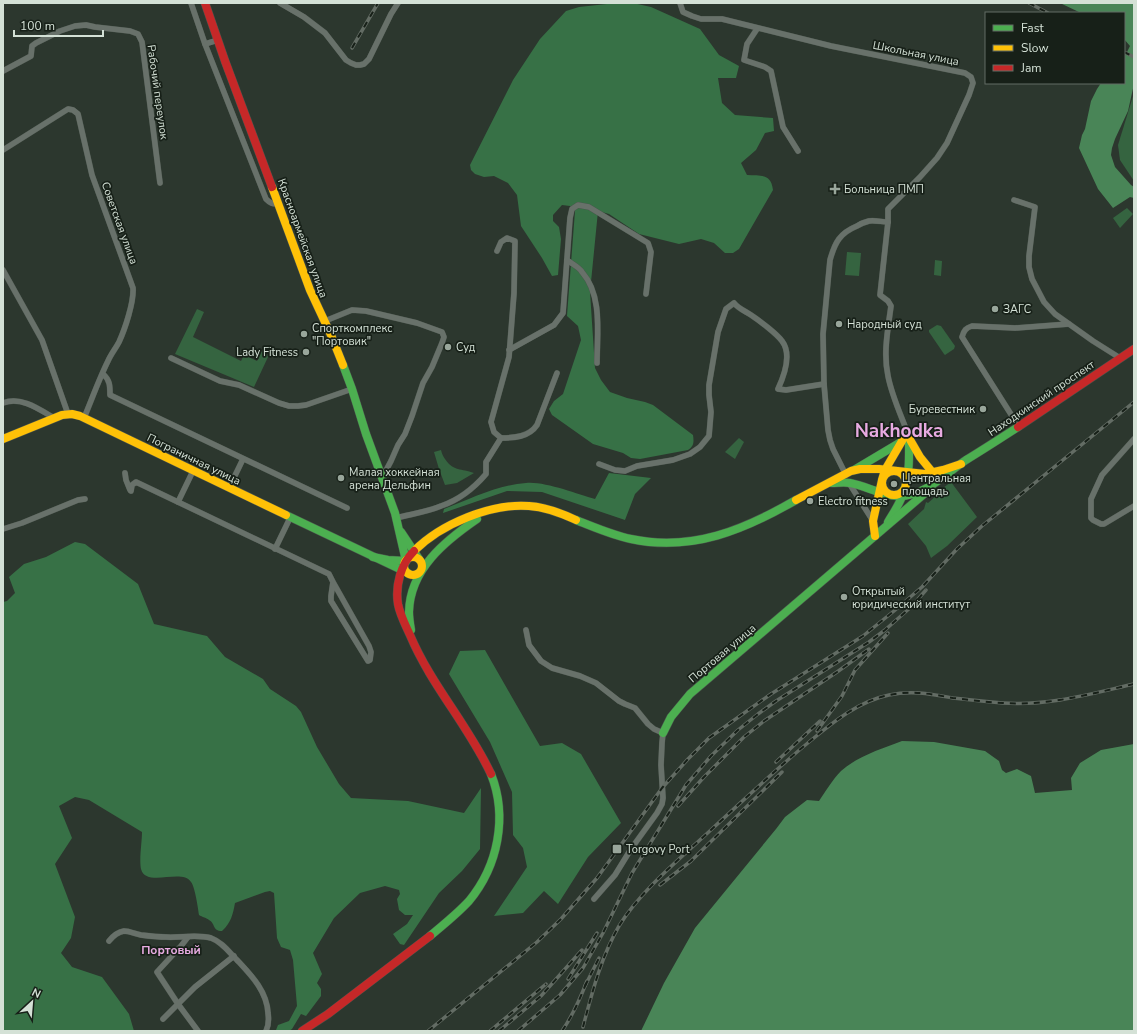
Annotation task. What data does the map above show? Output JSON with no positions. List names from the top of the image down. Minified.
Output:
{"streets":{"main road":["Красноармейская улица","Находкинский проспект","Пограничная улица","Портовая улица"],"street":["Школьная улица","Рабочий переулок","Советская улица"]},"crossings":[["Советская улица","Пограничная улица"],["Красноармейская улица","Пограничная улица"],["Находкинский проспект","Портовая улица"]],"districts":["Nakhodka","Портовый"],"places":{"health":["Больница ПМП"],"other":["ЗАГС","Народный суд","Спорткомплекс \"Портовик\"","Суд","Lady Fitness","Буревестник","Малая хоккейная арена Дельфин","Центральная площадь","Electro fitness","Открытый юридический институт"],"transit":["Torgovy Port"]},"legend":["Fast","Slow","Jam"],"scale_bar":"100 m","north":"top right"}
